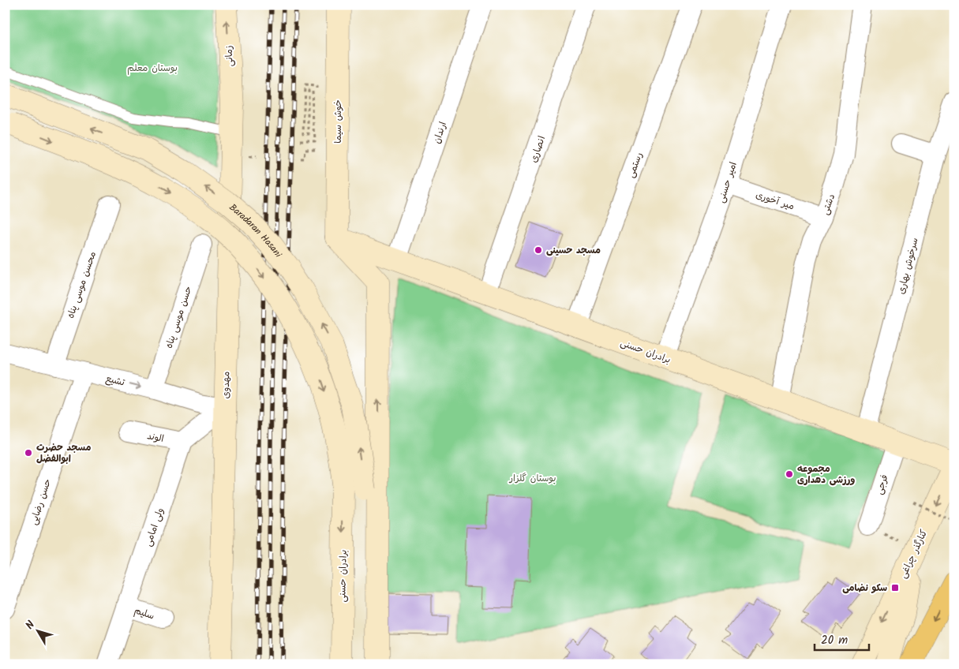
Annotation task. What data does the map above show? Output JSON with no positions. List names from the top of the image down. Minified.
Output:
{"streets":{"street":["زمانی","خوش سیما","ارندان","انصاری","رستمی","امیر حسنی","میر آخوری","دشتی","Baradaran Hasani","سرخوش بهاری","محسن موسی پناه","حسن موسی پناه","برادران حسنی","تشیع","مهدوی","الوند","فرجی","حسن رضایی","ولی امامی","کنارگذر چراغی","سلیم"]},"crossings":[["زمانی","مهدوی"],["خوش سیما","برادران حسنی"],["ارندان","برادران حسنی"],["انصاری","برادران حسنی"],["رستمی","برادران حسنی"],["امیر حسنی","میر آخوری"],["امیر حسنی","برادران حسنی"],["میر آخوری","دشتی"],["دشتی","برادران حسنی"],["سرخوش بهاری","برادران حسنی"],["محسن موسی پناه","تشیع"],["حسن موسی پناه","تشیع"],["برادران حسنی","فرجی"],["برادران حسنی","کنارگذر چراغی"],["تشیع","مهدوی"],["تشیع","حسن رضایی"],["الوند","ولی امامی"],["ولی امامی","سلیم"]],"one_way":["زمانی","Baradaran Hasani","برادران حسنی"],"parks":["بوستان معلم","بوستان گلزار"],"places":{"other":["مسجد حسینی","مسجد حضرت ابوالفضل","مجموعه ورزشی دهداری"],"transit":["سکو نضامی"]},"scale_bar":"20 m","north":"top left"}
